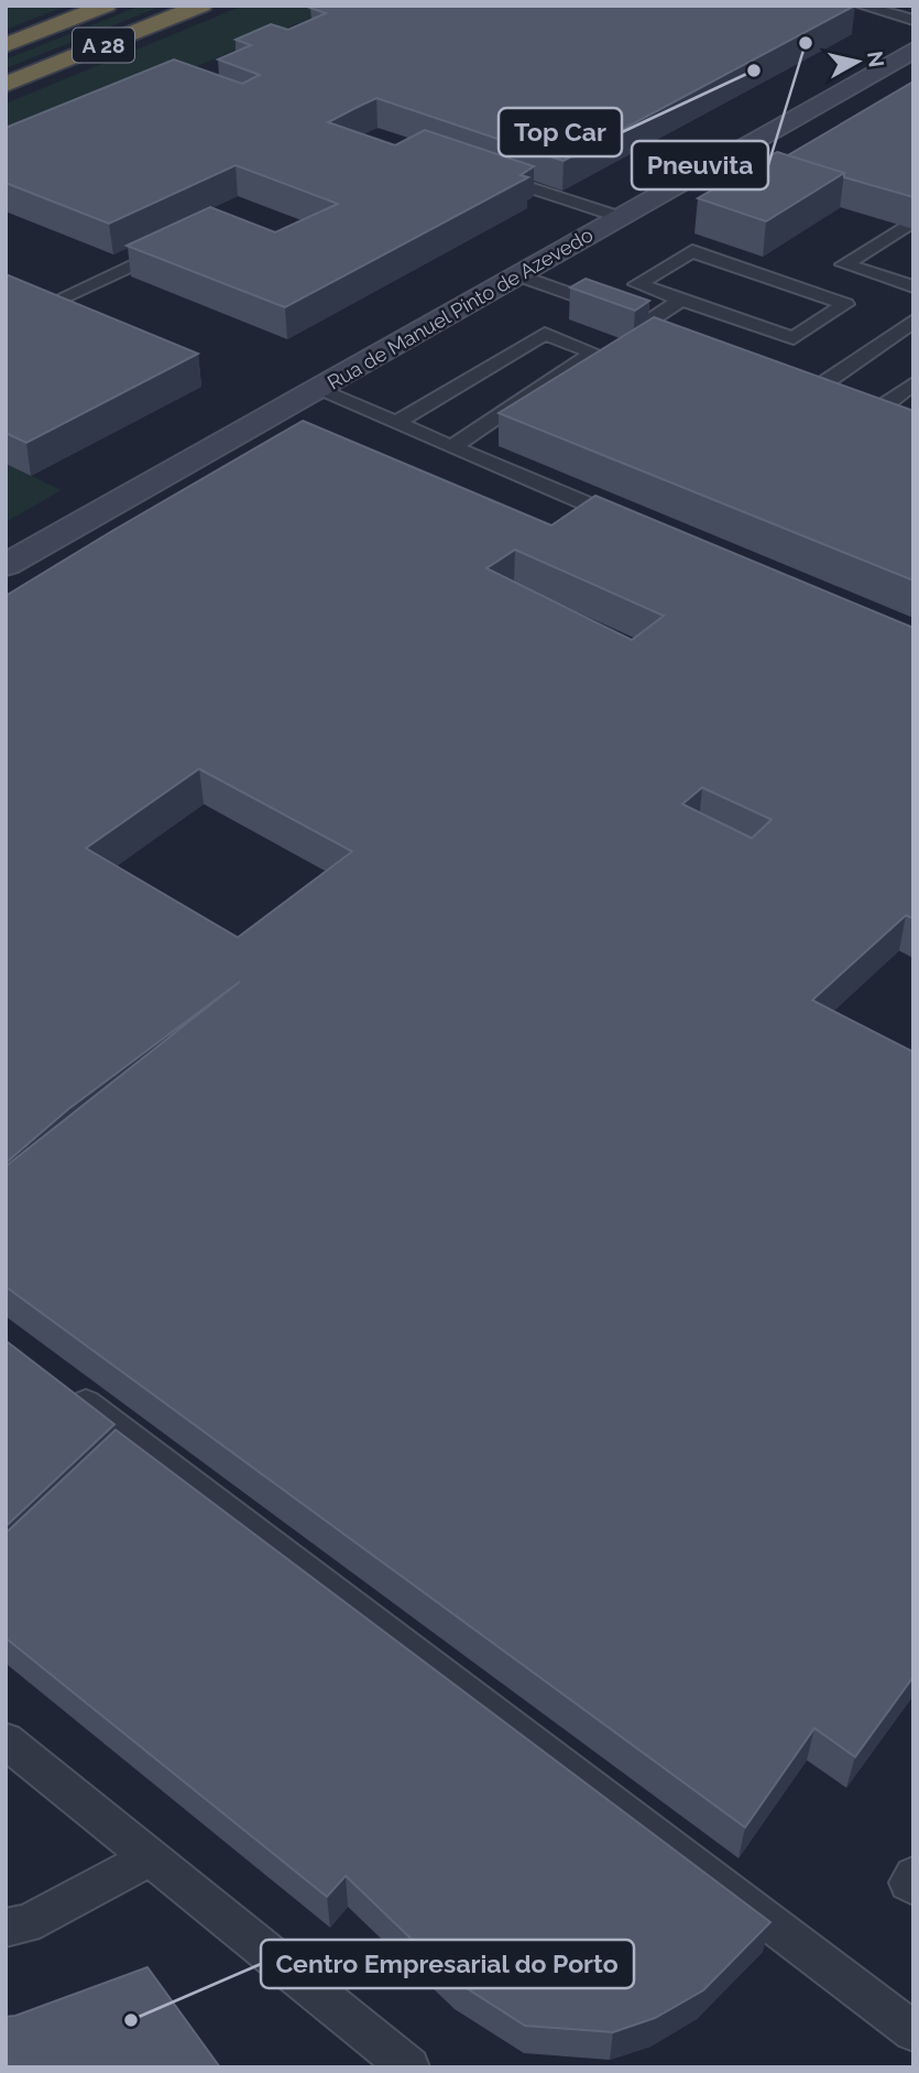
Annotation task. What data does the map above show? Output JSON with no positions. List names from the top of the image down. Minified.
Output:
{"streets":{"highway":["A 28"],"main road":["Rua de Manuel Pinto de Azevedo"]},"places":["Pneuvita","Top Car","Centro Empresarial do Porto"],"north":"right"}
